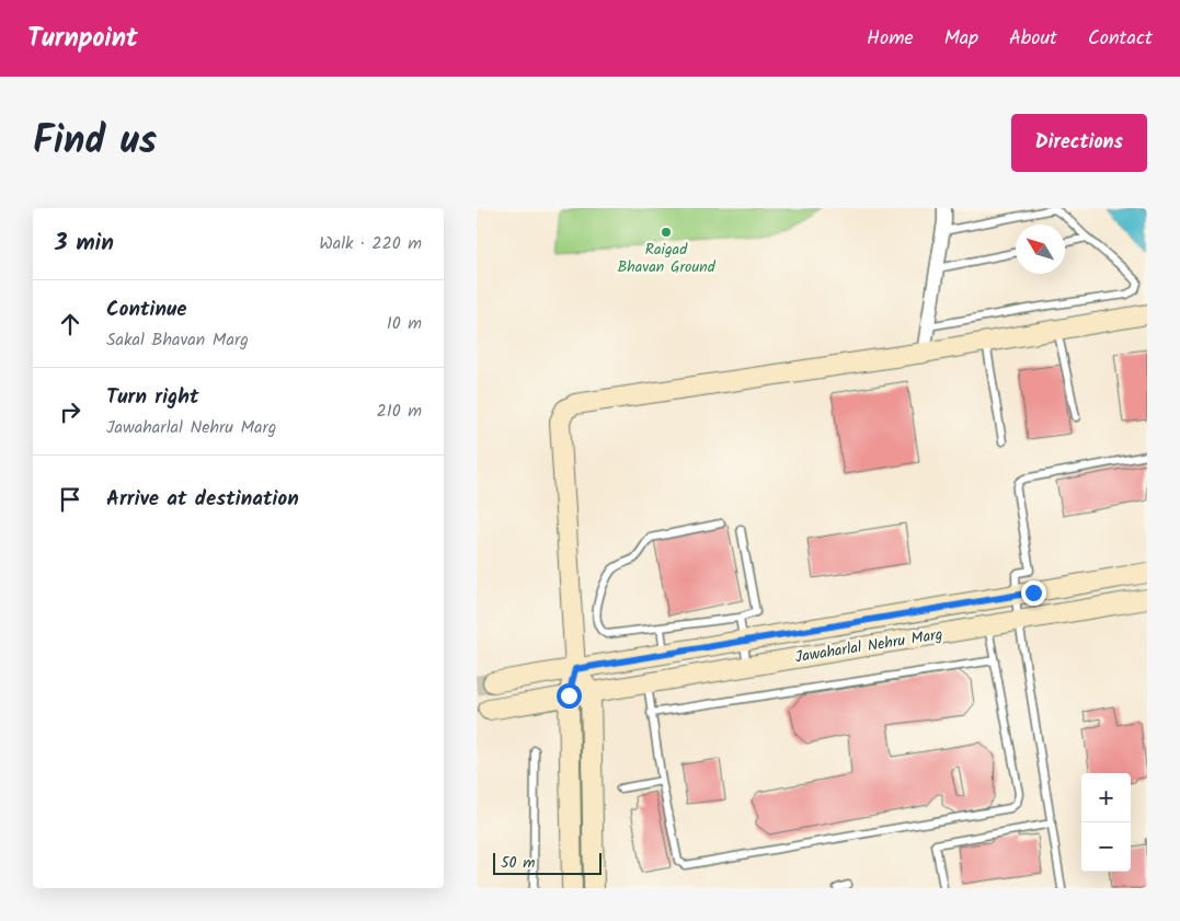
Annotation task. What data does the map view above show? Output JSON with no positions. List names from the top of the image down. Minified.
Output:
{"streets":{"street":["Jawaharlal Nehru Marg"]},"places":["Raigad Bhavan Ground"],"scale_bar":"50 m","north":"top left","page":{"header":"Turnpoint","nav":["Home","Map","About","Contact"],"title":"Find us","buttons":"Directions","heading":["3 min","Walk · 220 m"],"list":[["Continue","Sakal Bhavan Marg","10 m"],["Turn right","Jawaharlal Nehru Marg","210 m"],"Arrive at destination"],"map_buttons":["+","−"],"scale":"50 m"}}
